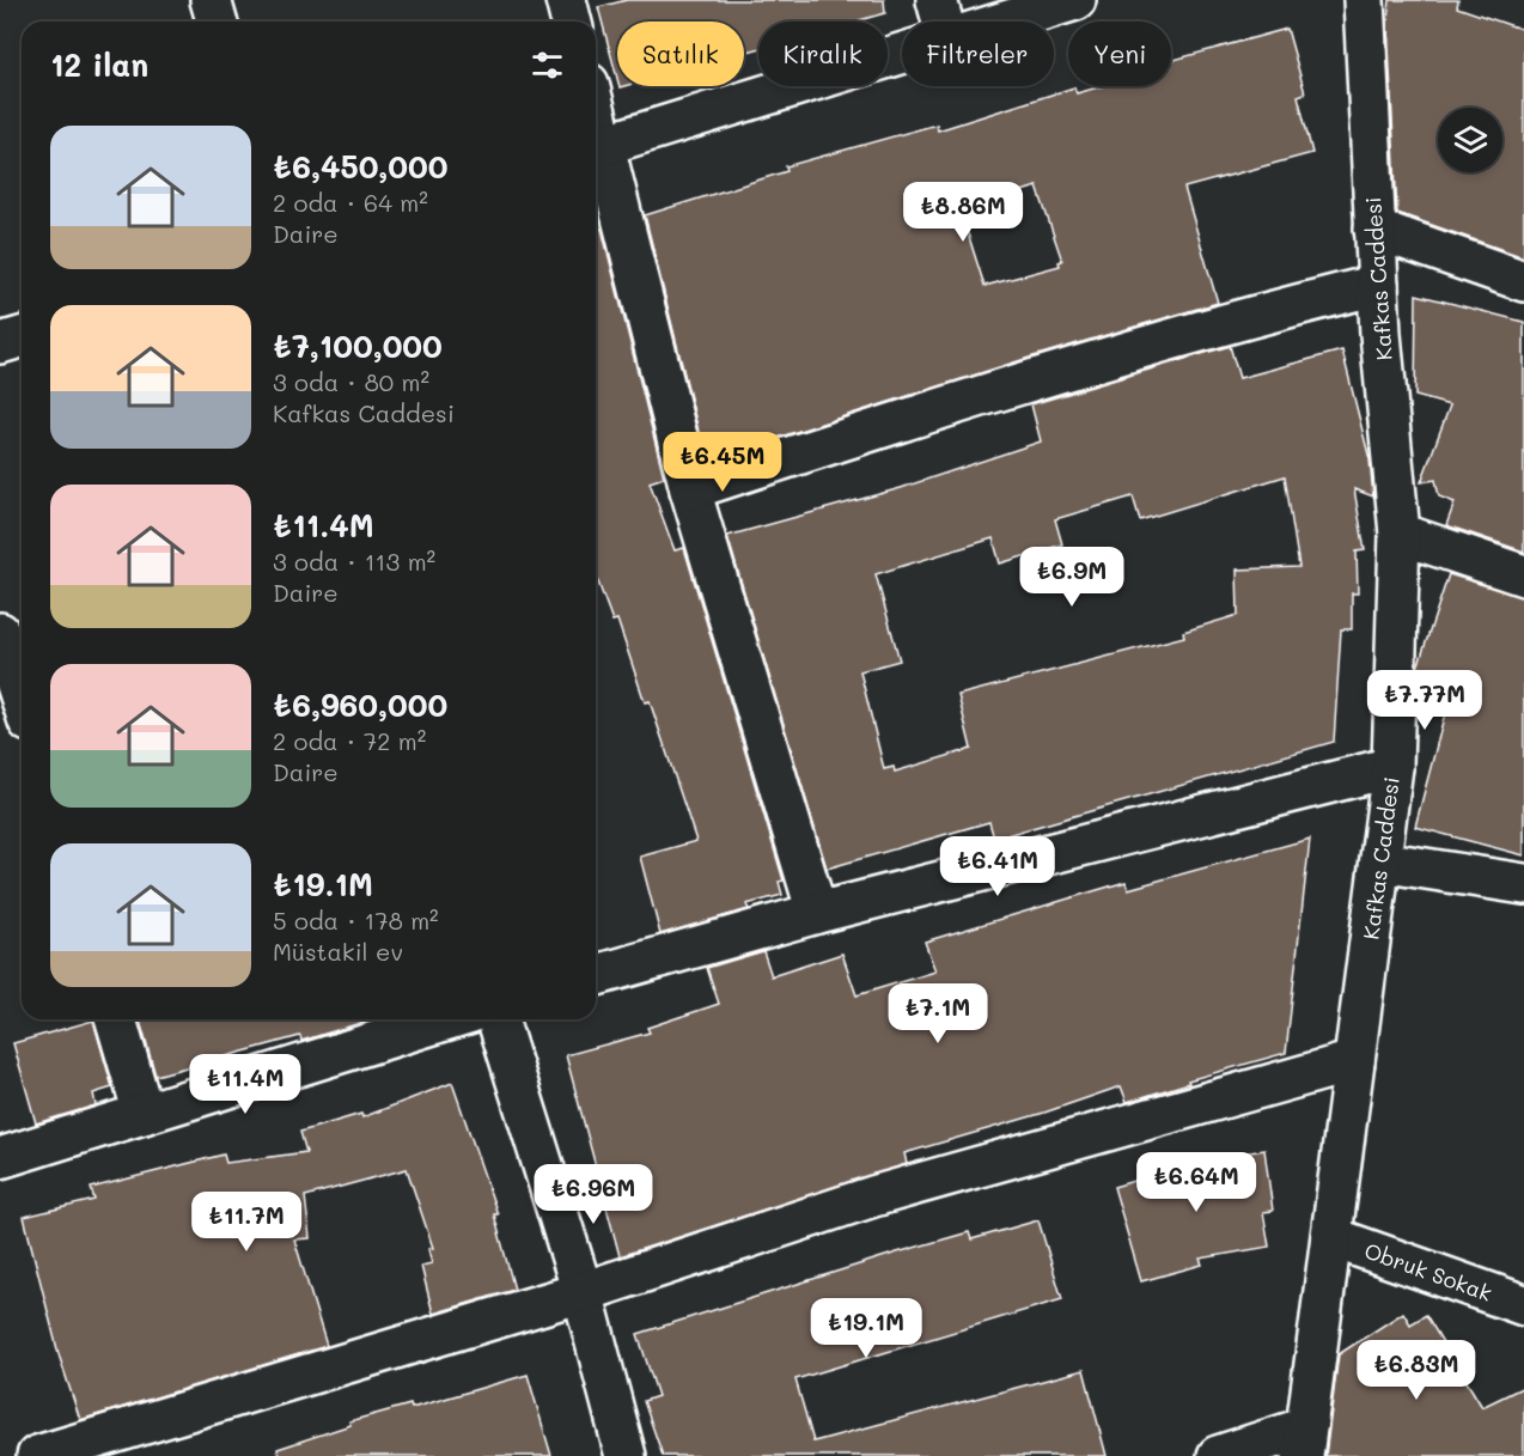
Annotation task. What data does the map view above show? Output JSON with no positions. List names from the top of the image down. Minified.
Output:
{"streets":{"street":["Kafkas Caddesi","Obruk Sokak"]},"crossings":[["Kafkas Caddesi","Obruk Sokak"]],"page":{"chip":["Satılık","Kiralık","Filtreler","Yeni"],"heading":"12 ilan","list":[{"name":"₺6,450,000","note":"2 oda · 64 m² · Daire"},{"name":"₺7,100,000","note":"3 oda · 80 m² · Kafkas Caddesi"},{"name":"₺11.4M","note":"3 oda · 113 m² · Daire"},{"name":"₺6,960,000","note":"2 oda · 72 m² · Daire"},{"name":"₺19.1M","note":"5 oda · 178 m² · Müstakil ev"}],"price":["₺8.86M","₺6.45M","₺6.9M","₺7.77M","₺6.41M","₺7.1M","₺11.4M","₺6.64M","₺6.96M","₺11.7M","₺19.1M","₺6.83M"]}}
